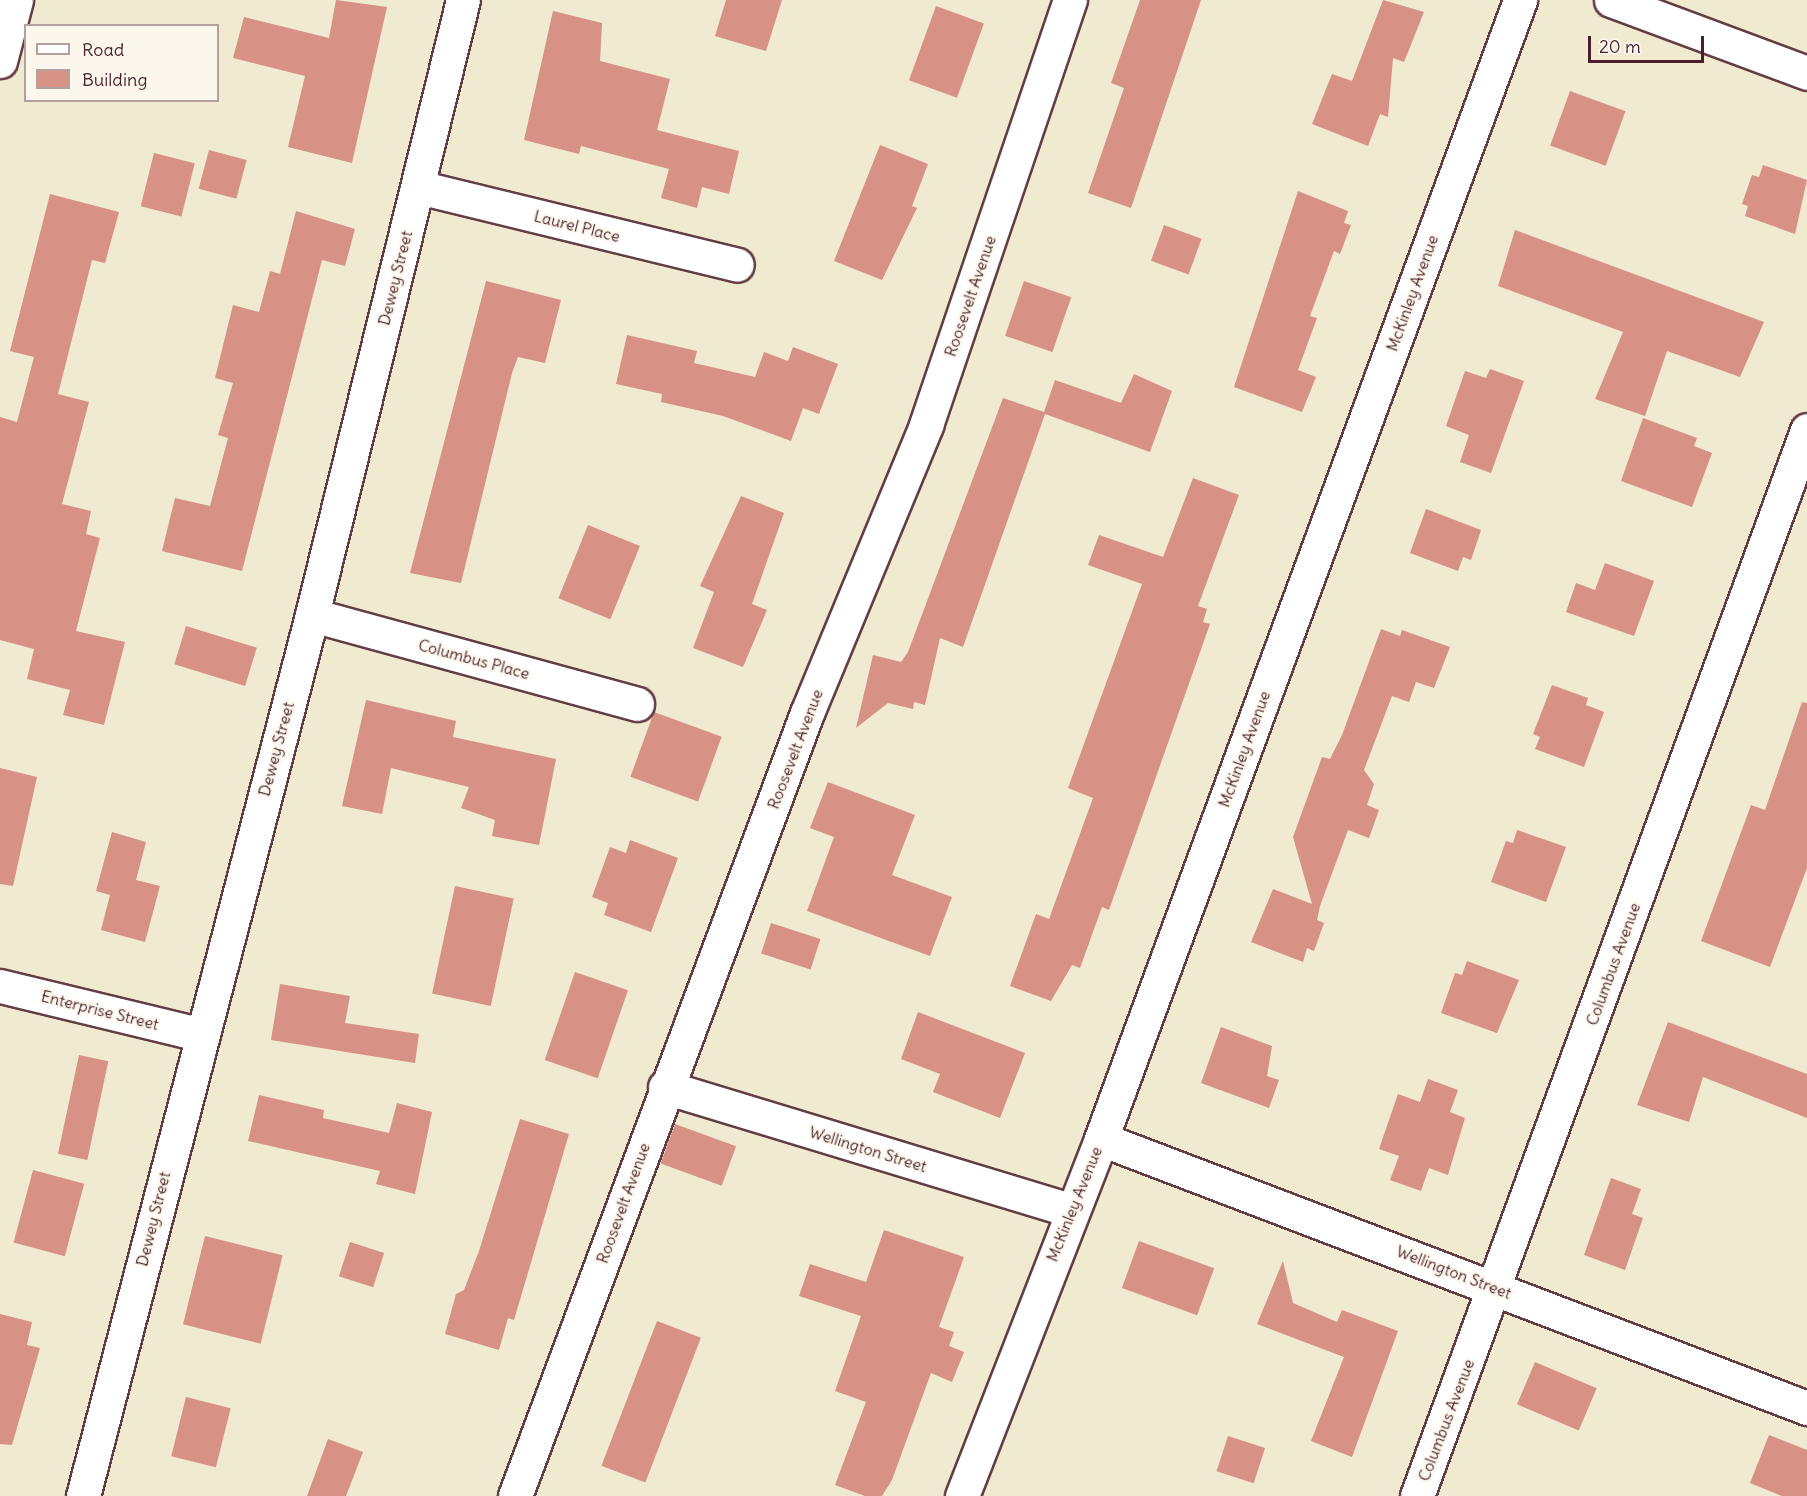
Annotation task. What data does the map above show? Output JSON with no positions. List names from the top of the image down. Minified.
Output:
{"streets":{"street":["Laurel Place","Dewey Street","McKinley Avenue","Roosevelt Avenue","Columbus Place","Columbus Avenue","Enterprise Street","Wellington Street"]},"crossings":[["Laurel Place","Dewey Street"],["Dewey Street","Columbus Place"],["Dewey Street","Enterprise Street"],["McKinley Avenue","Wellington Street"],["Roosevelt Avenue","Wellington Street"],["Columbus Avenue","Wellington Street"]],"legend":["Road","Building"],"scale_bar":"20 m"}
